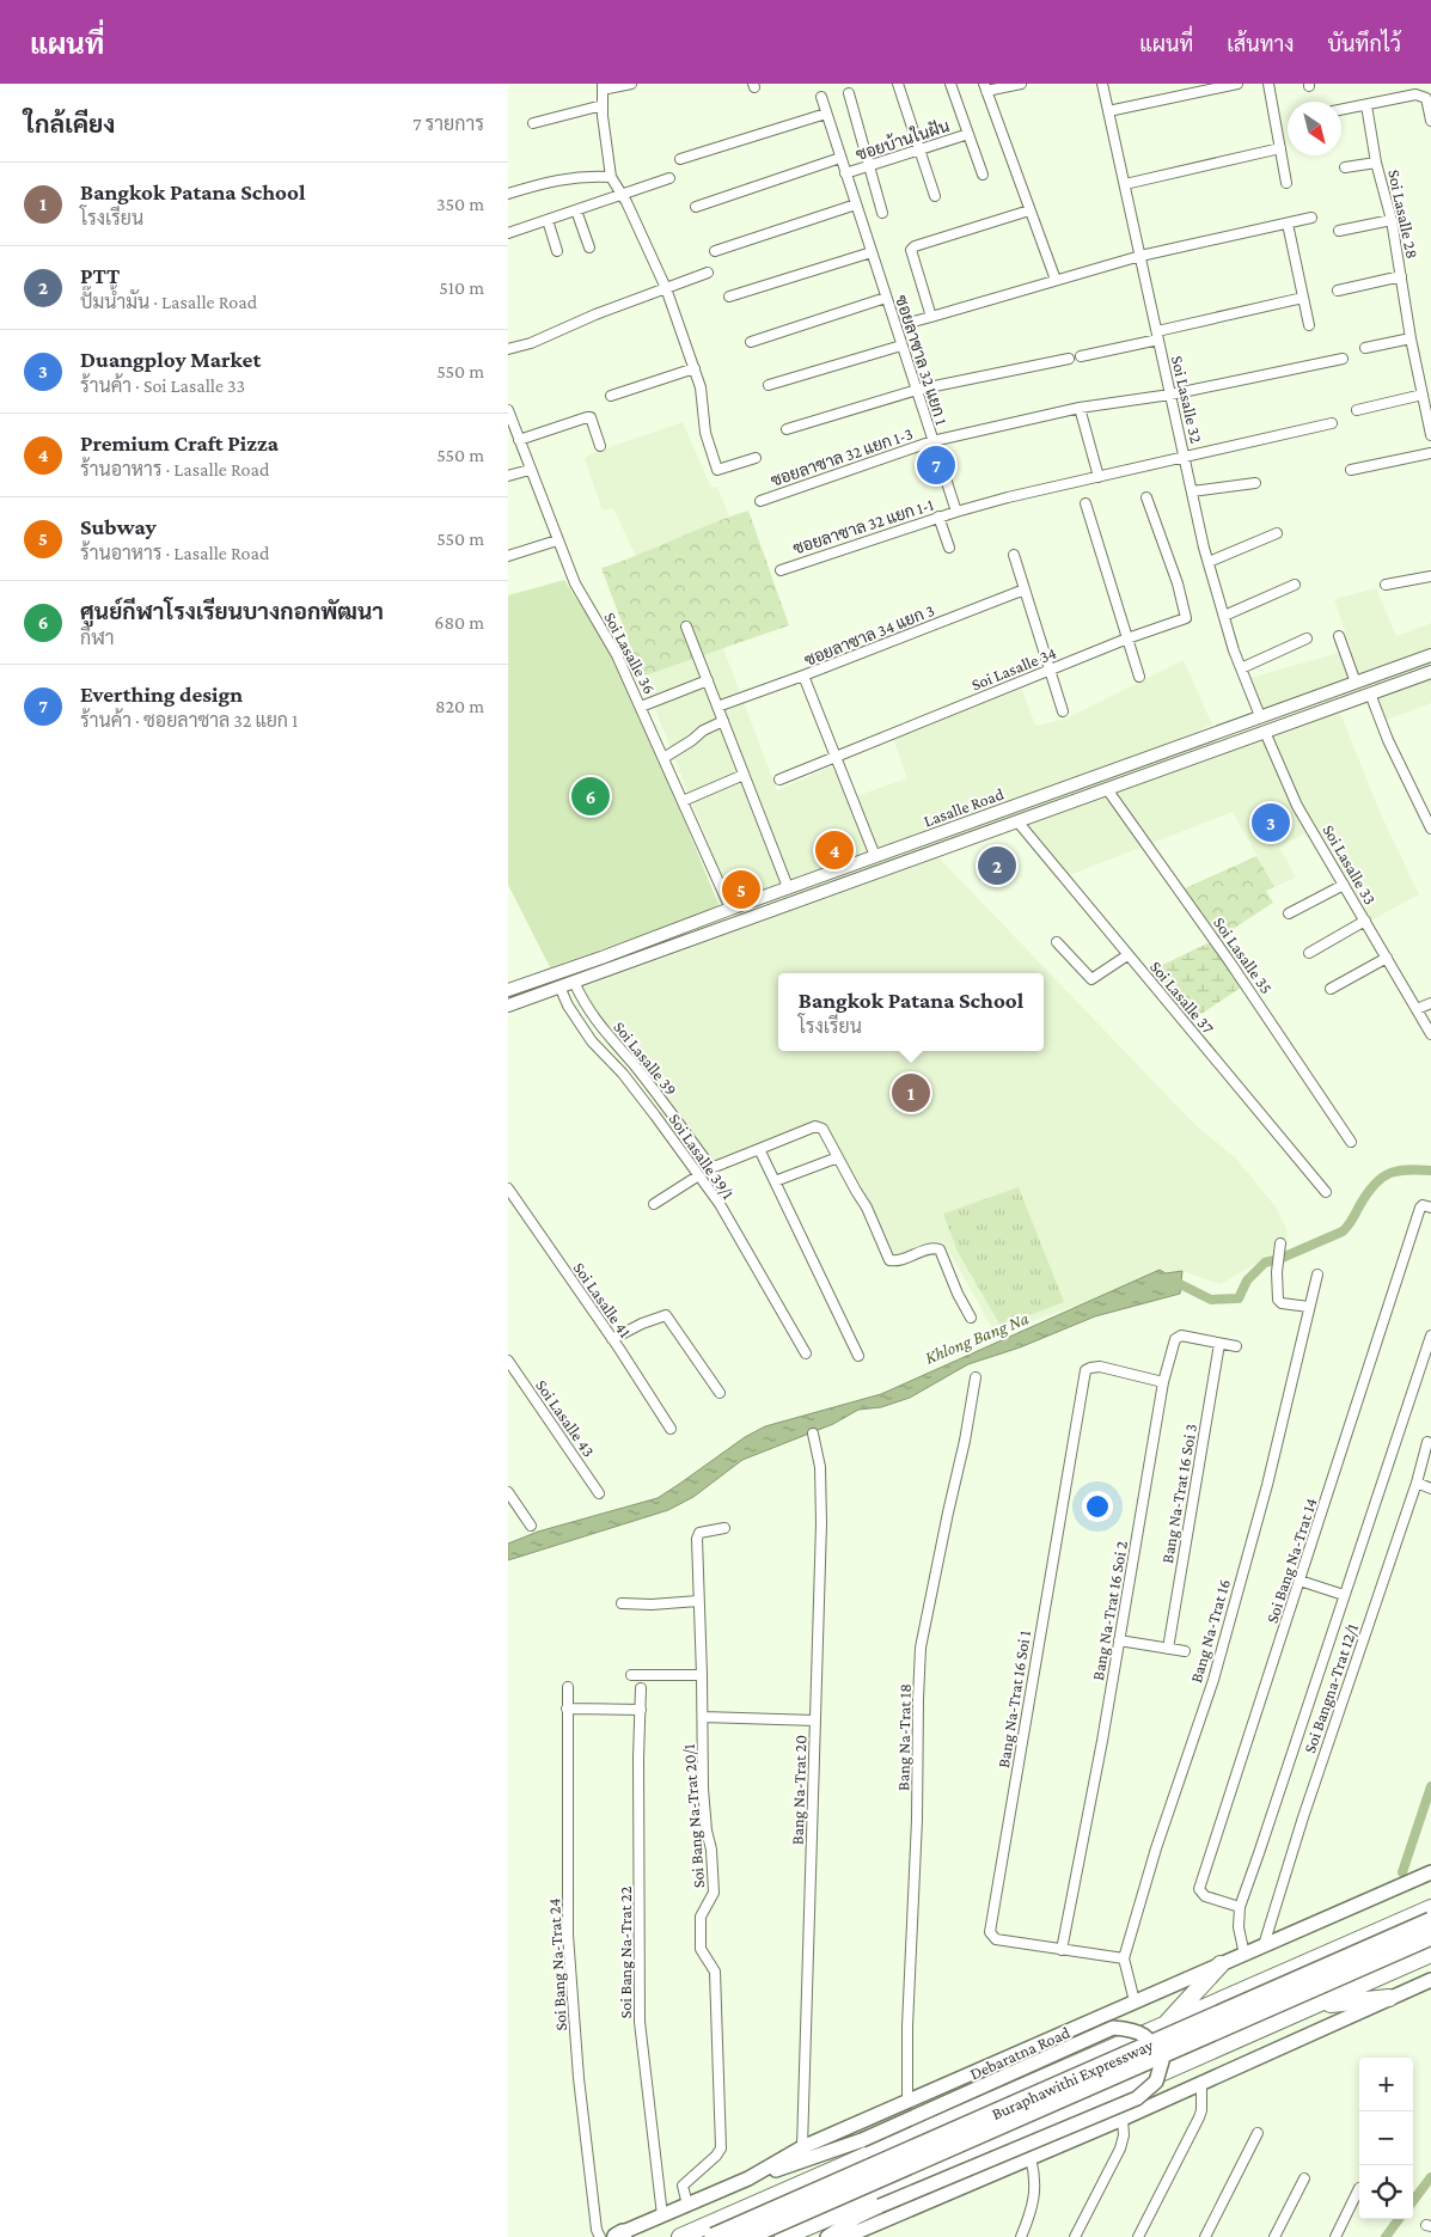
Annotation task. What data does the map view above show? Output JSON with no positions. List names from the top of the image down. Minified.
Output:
{"streets":{"highway":["Debaratna Road","Buraphawithi Expressway"],"street":["ซอยบ้านในฝัน","Soi Lasalle 28","ซอยลาซาล 32 แยก 1","Soi Lasalle 32","ซอยลาซาล 32 แยก 1-3","ซอยลาซาล 32 แยก 1-1","ซอยลาซาล 34 แยก 3","Soi Lasalle 36","Soi Lasalle 34","Lasalle Road","Soi Lasalle 33","Soi Lasalle 35","Soi Lasalle 37","Soi Lasalle 39","Soi Lasalle 39/1","Soi Lasalle 41","Soi Lasalle 43","Bang Na-Trat 16 Soi 3","Soi Bang Na-Trat 14","Bang Na-Trat 16 Soi 2","Bang Na-Trat 16","Soi Bangna-Trat 12/1","Bang Na-Trat 16 Soi 1","Bang Na-Trat 18","Bang Na-Trat 20","Soi Bang Na-Trat 20/1","Soi Bang Na-Trat 22","Soi Bang Na-Trat 24"]},"crossings":[["ซอยบ้านในฝัน","ซอยลาซาล 32 แยก 1"],["ซอยลาซาล 32 แยก 1","ซอยลาซาล 32 แยก 1-3"],["ซอยลาซาล 32 แยก 1","ซอยลาซาล 32 แยก 1-1"],["Soi Lasalle 32","ซอยลาซาล 32 แยก 1-3"],["Soi Lasalle 32","Lasalle Road"],["ซอยลาซาล 34 แยก 3","Soi Lasalle 34"],["Soi Lasalle 36","Lasalle Road"],["Lasalle Road","Soi Lasalle 33"],["Lasalle Road","Soi Lasalle 35"],["Lasalle Road","Soi Lasalle 37"],["Lasalle Road","Soi Lasalle 39"],["Lasalle Road","Soi Lasalle 39/1"],["Bang Na-Trat 16 Soi 3","Bang Na-Trat 16 Soi 2"],["Bang Na-Trat 16 Soi 2","Bang Na-Trat 16 Soi 1"],["Bang Na-Trat 16","Bang Na-Trat 16 Soi 1"],["Soi Bangna-Trat 12/1","Debaratna Road"],["Bang Na-Trat 18","Debaratna Road"],["Bang Na-Trat 20","Debaratna Road"],["Soi Bang Na-Trat 20/1","Debaratna Road"],["Soi Bang Na-Trat 22","Debaratna Road"]],"water":["Khlong Bang Na"],"north":"bottom right","page":{"header":"แผนที่","nav":["แผนที่","เส้นทาง","บันทึกไว้"],"heading":["ใกล้เคียง","7 รายการ"],"list":[{"mark":"1","name":"Bangkok Patana School","note":"โรงเรียน","value":"350 m"},{"mark":"2","name":"PTT","note":"ปั๊มน้ำมัน · Lasalle Road","value":"510 m"},{"mark":"3","name":"Duangploy Market","note":"ร้านค้า · Soi Lasalle 33","value":"550 m"},{"mark":"4","name":"Premium Craft Pizza","note":"ร้านอาหาร · Lasalle Road","value":"550 m"},{"mark":"5","name":"Subway","note":"ร้านอาหาร · Lasalle Road","value":"550 m"},{"mark":"6","name":"ศูนย์กีฬาโรงเรียนบางกอกพัฒนา","note":"กีฬา","value":"680 m"},{"mark":"7","name":"Everthing design","note":"ร้านค้า · ซอยลาซาล 32 แยก 1","value":"820 m"}],"pins":["7","6","3","4","2","5","1"],"popup":["Bangkok Patana School","โรงเรียน"],"map_buttons":["+","−"]}}
